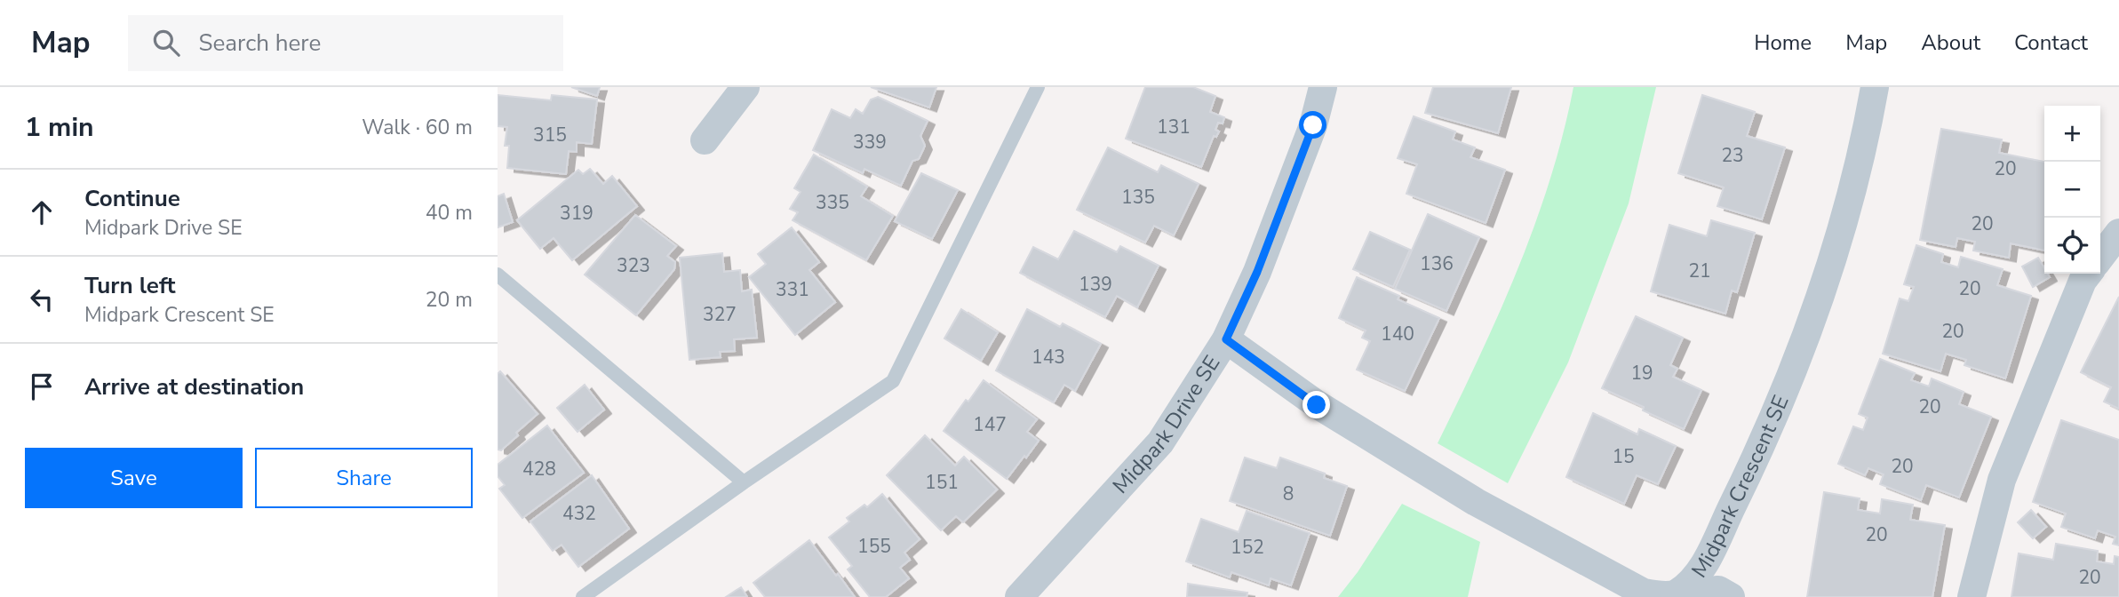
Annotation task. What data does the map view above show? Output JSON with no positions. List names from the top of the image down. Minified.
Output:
{"streets":{"street":["Midpark Drive SE","Midpark Crescent SE"]},"crossings":[["Midpark Drive SE","Midpark Crescent SE"]],"house_numbers":["131","315","339","23","20","135","335","319","20","136","323","21","139","20","331","327","20","140","143","19","20","147","15","20","428","151","8","432","20","155","152","20"],"page":{"header":"Map","search":"Search here","nav":["Home","Map","About","Contact"],"heading":["1 min","Walk · 60 m"],"map_buttons":["+","−"],"list":[["Continue","Midpark Drive SE","40 m"],["Turn left","Midpark Crescent SE","20 m"],"Arrive at destination"],"buttons":["Save","Share"]}}
